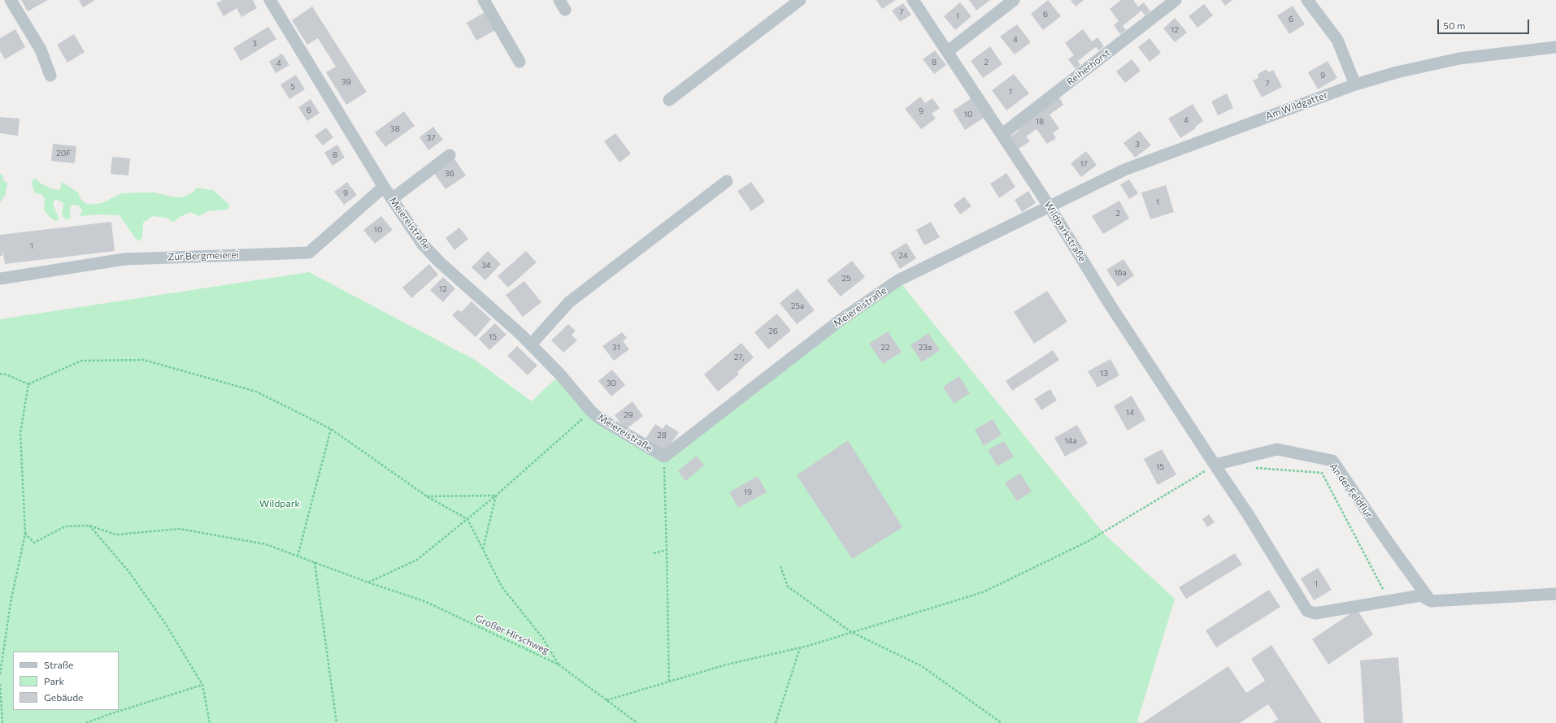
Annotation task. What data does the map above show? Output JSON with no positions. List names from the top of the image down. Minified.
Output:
{"streets":{"street":["Reiherhorst","Am Wildgatter","Meiereistraße","Wildparkstraße","Zur Bergmeierei","An der Feldflur"],"path":["Großer Hirschweg"]},"crossings":[["Reiherhorst","Wildparkstraße"],["Am Wildgatter","Meiereistraße"],["Am Wildgatter","Wildparkstraße"],["Meiereistraße","Wildparkstraße"],["Meiereistraße","Zur Bergmeierei"],["Wildparkstraße","An der Feldflur"]],"parks":["Wildpark"],"house_numbers":["7","6","1","6","12","4","3","8","2","4","9","39","7","5","1","6","9","10","4","18","38","37","3","20F","8","17","36","9","1","2","10","1","24","34","16a","25","12","25a","26","15","31","22","23a","27,","13","30","14","29","28","14a","15","19","1"],"legend":["Straße","Park","Gebäude"],"scale_bar":"50 m"}
